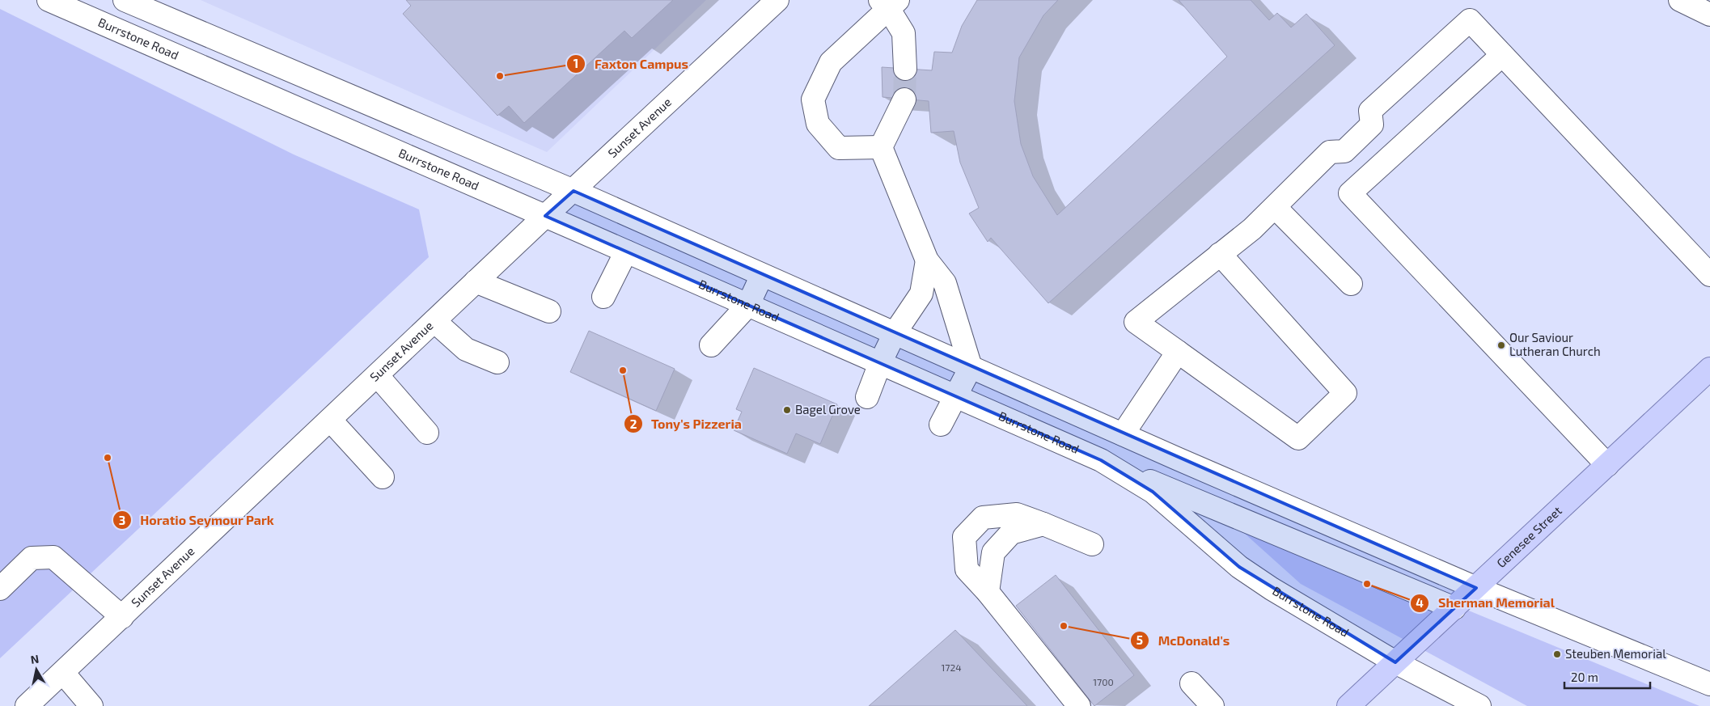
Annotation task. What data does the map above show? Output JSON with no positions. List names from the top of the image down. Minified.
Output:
{"streets":{"main road":["Genesee Street"],"street":["Burrstone Road","Sunset Avenue"]},"crossings":[["Burrstone Road","Sunset Avenue"],["Burrstone Road","Genesee Street"]],"places":["Faxton Campus","Our Saviour Lutheran Church","Tony's Pizzeria","Bagel Grove","Horatio Seymour Park","Sherman Memorial","McDonald's","Steuben Memorial"],"house_numbers":["1724","1700"],"scale_bar":"20 m","north":"top"}
